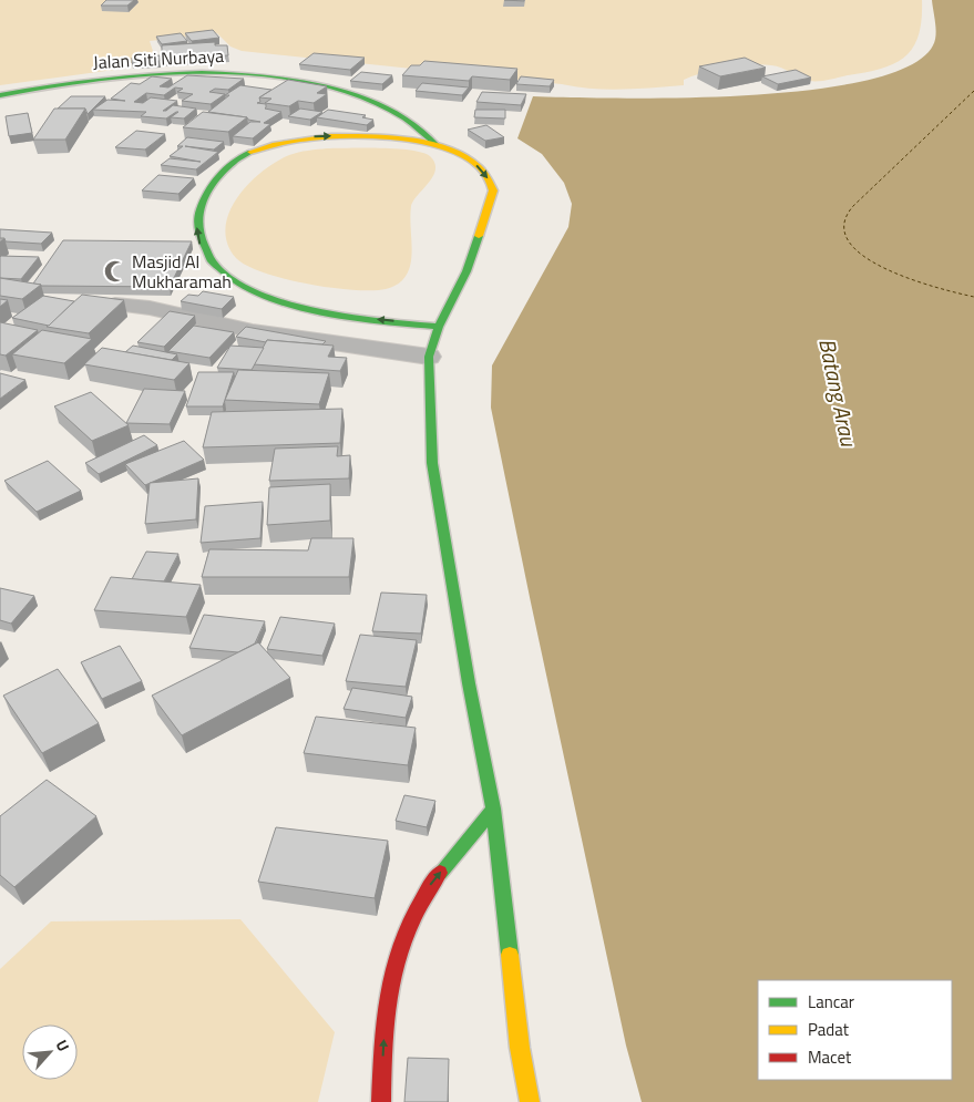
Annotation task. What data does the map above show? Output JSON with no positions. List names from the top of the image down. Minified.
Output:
{"streets":{"street":["Jalan Siti Nurbaya"]},"water":["Batang Arau"],"places":{"mosque":["Masjid Al Mukharamah"]},"legend":["Lancar","Padat","Macet"],"north":"top right"}
